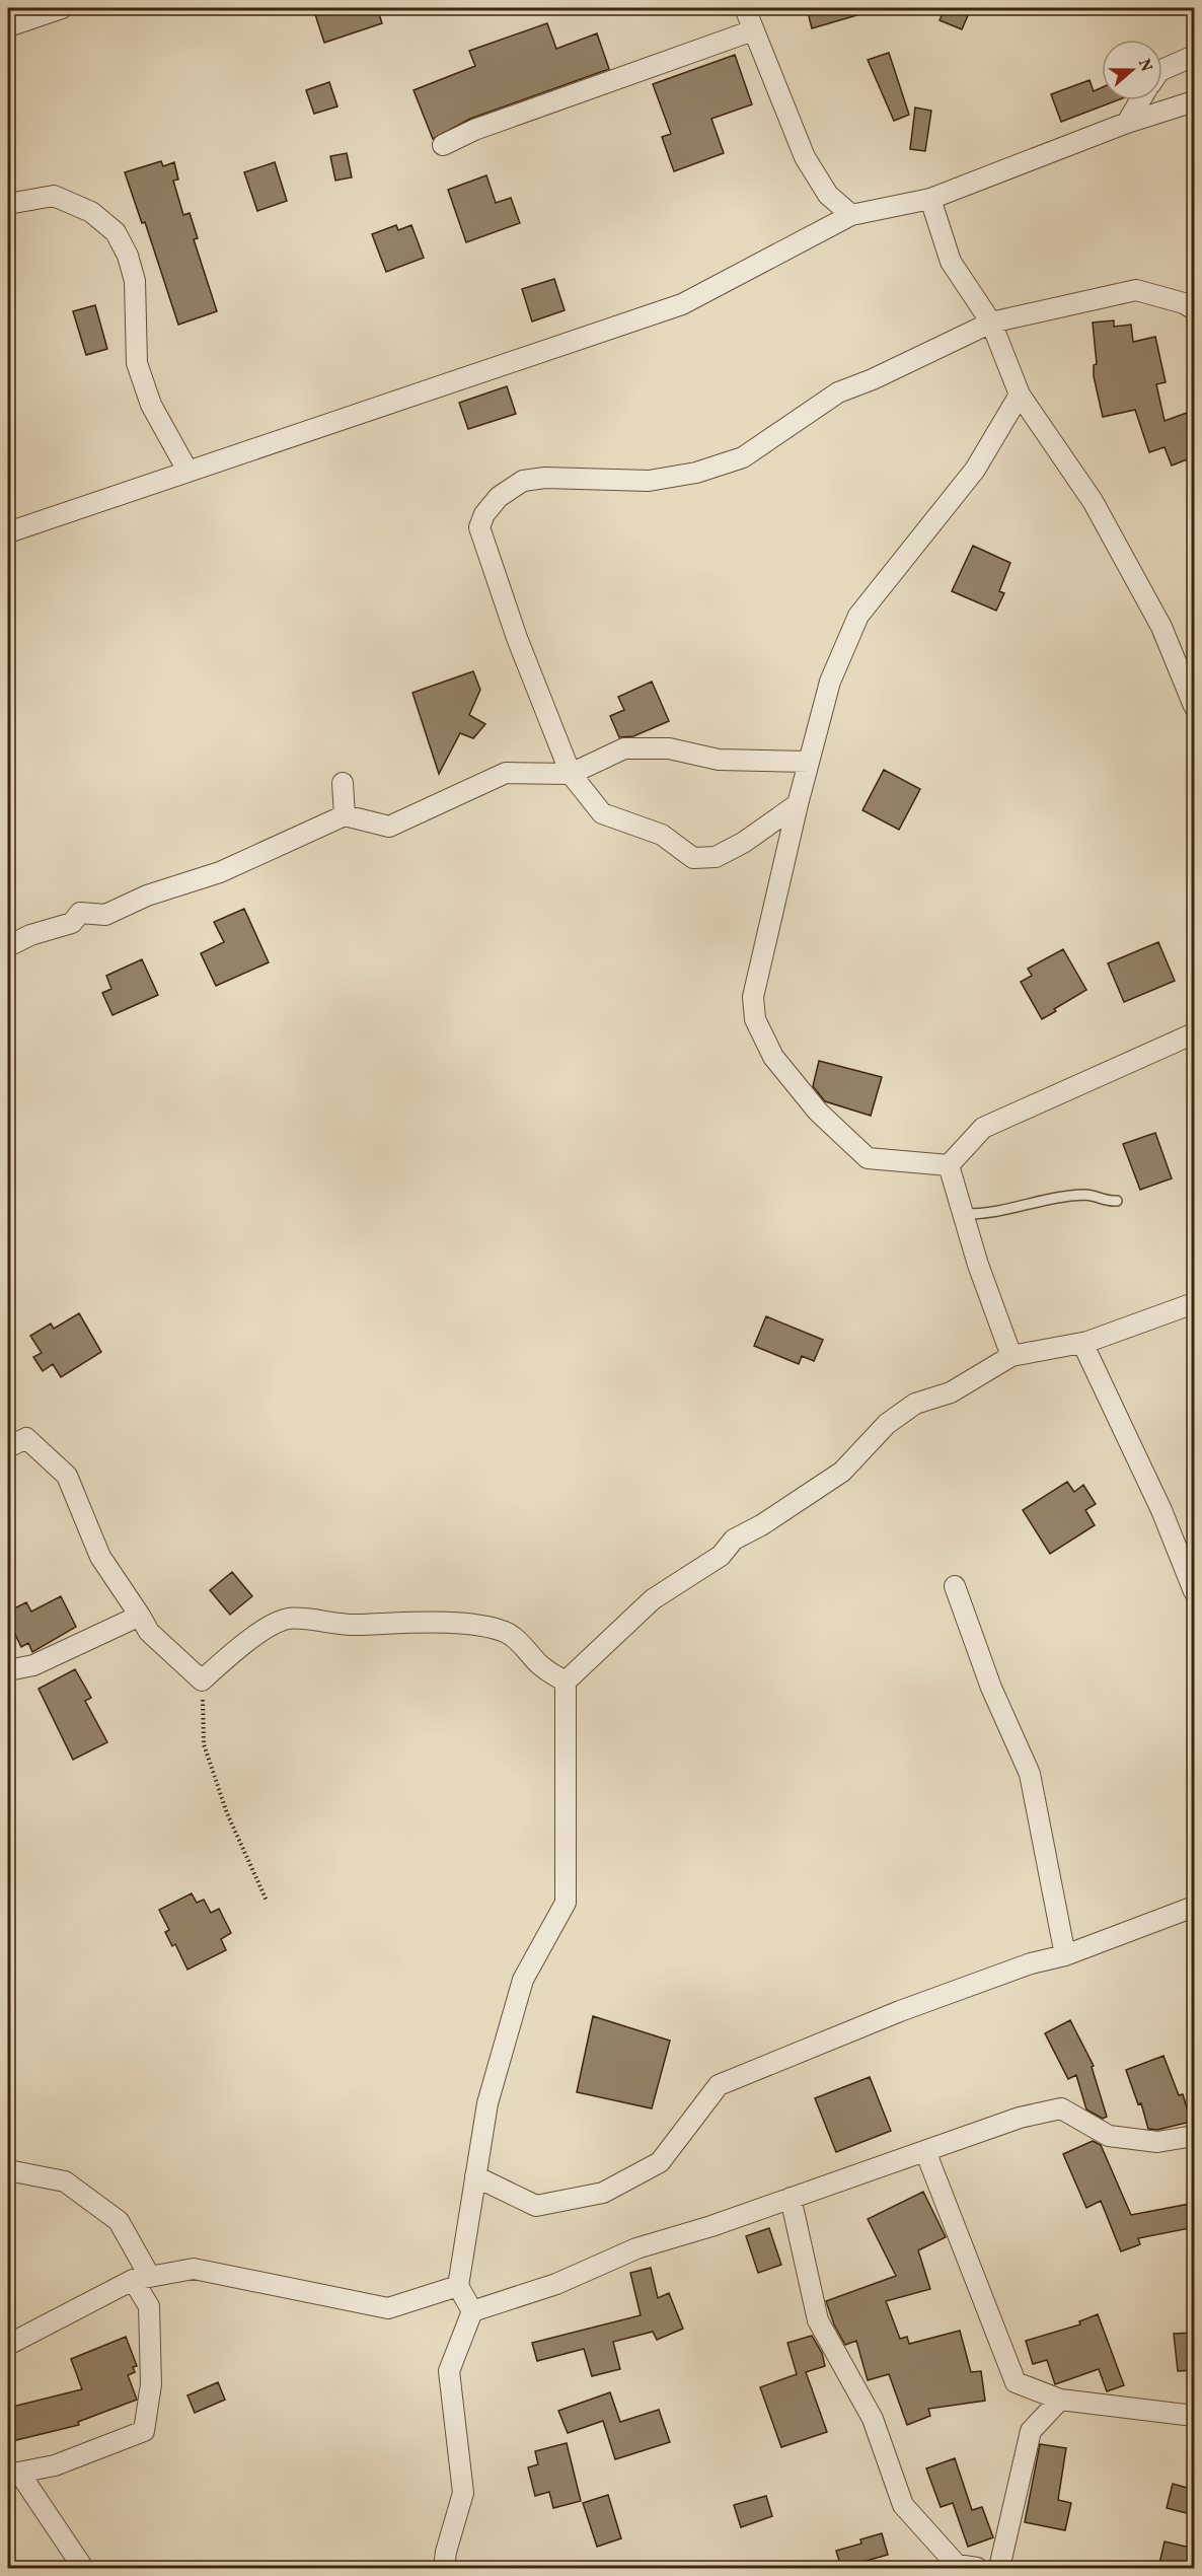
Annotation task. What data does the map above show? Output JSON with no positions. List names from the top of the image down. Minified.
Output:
{"north":"right"}
